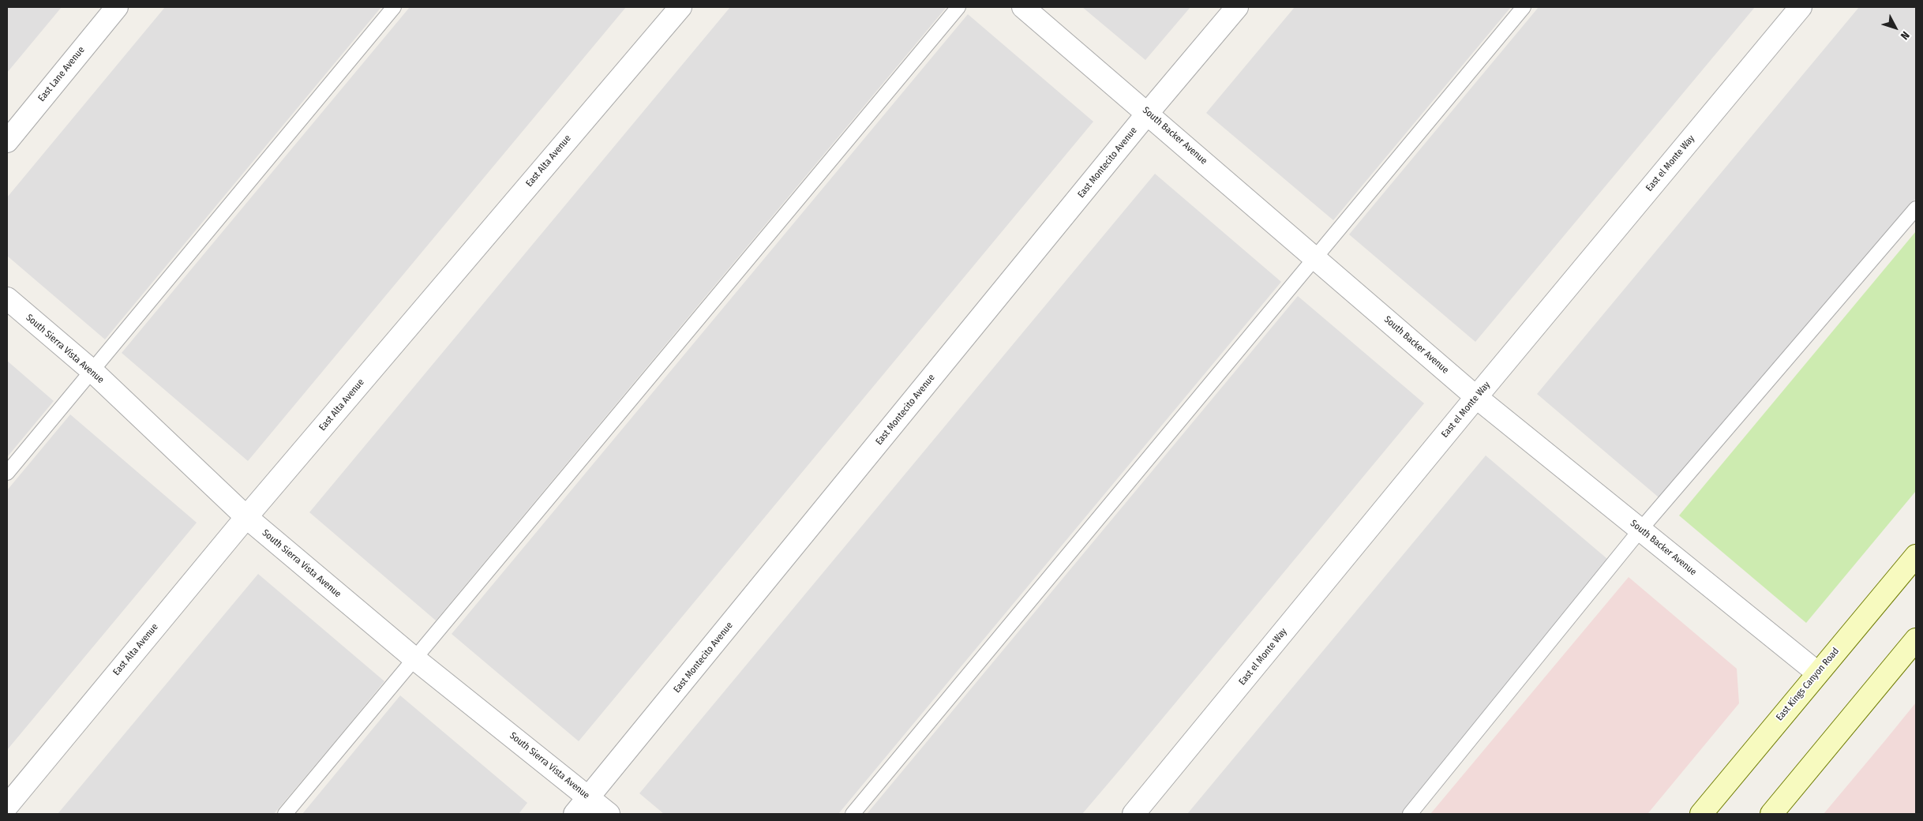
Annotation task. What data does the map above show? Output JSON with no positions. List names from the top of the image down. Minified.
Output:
{"streets":{"main road":["East Kings Canyon Road"],"street":["East Lane Avenue","South Backer Avenue","East Alta Avenue","East Montecito Avenue","East el Monte Way","South Sierra Vista Avenue"]},"crossings":[["South Backer Avenue","East Montecito Avenue"],["South Backer Avenue","East el Monte Way"],["South Backer Avenue","East Kings Canyon Road"],["East Alta Avenue","South Sierra Vista Avenue"],["East Montecito Avenue","South Sierra Vista Avenue"]],"north":"bottom right"}
